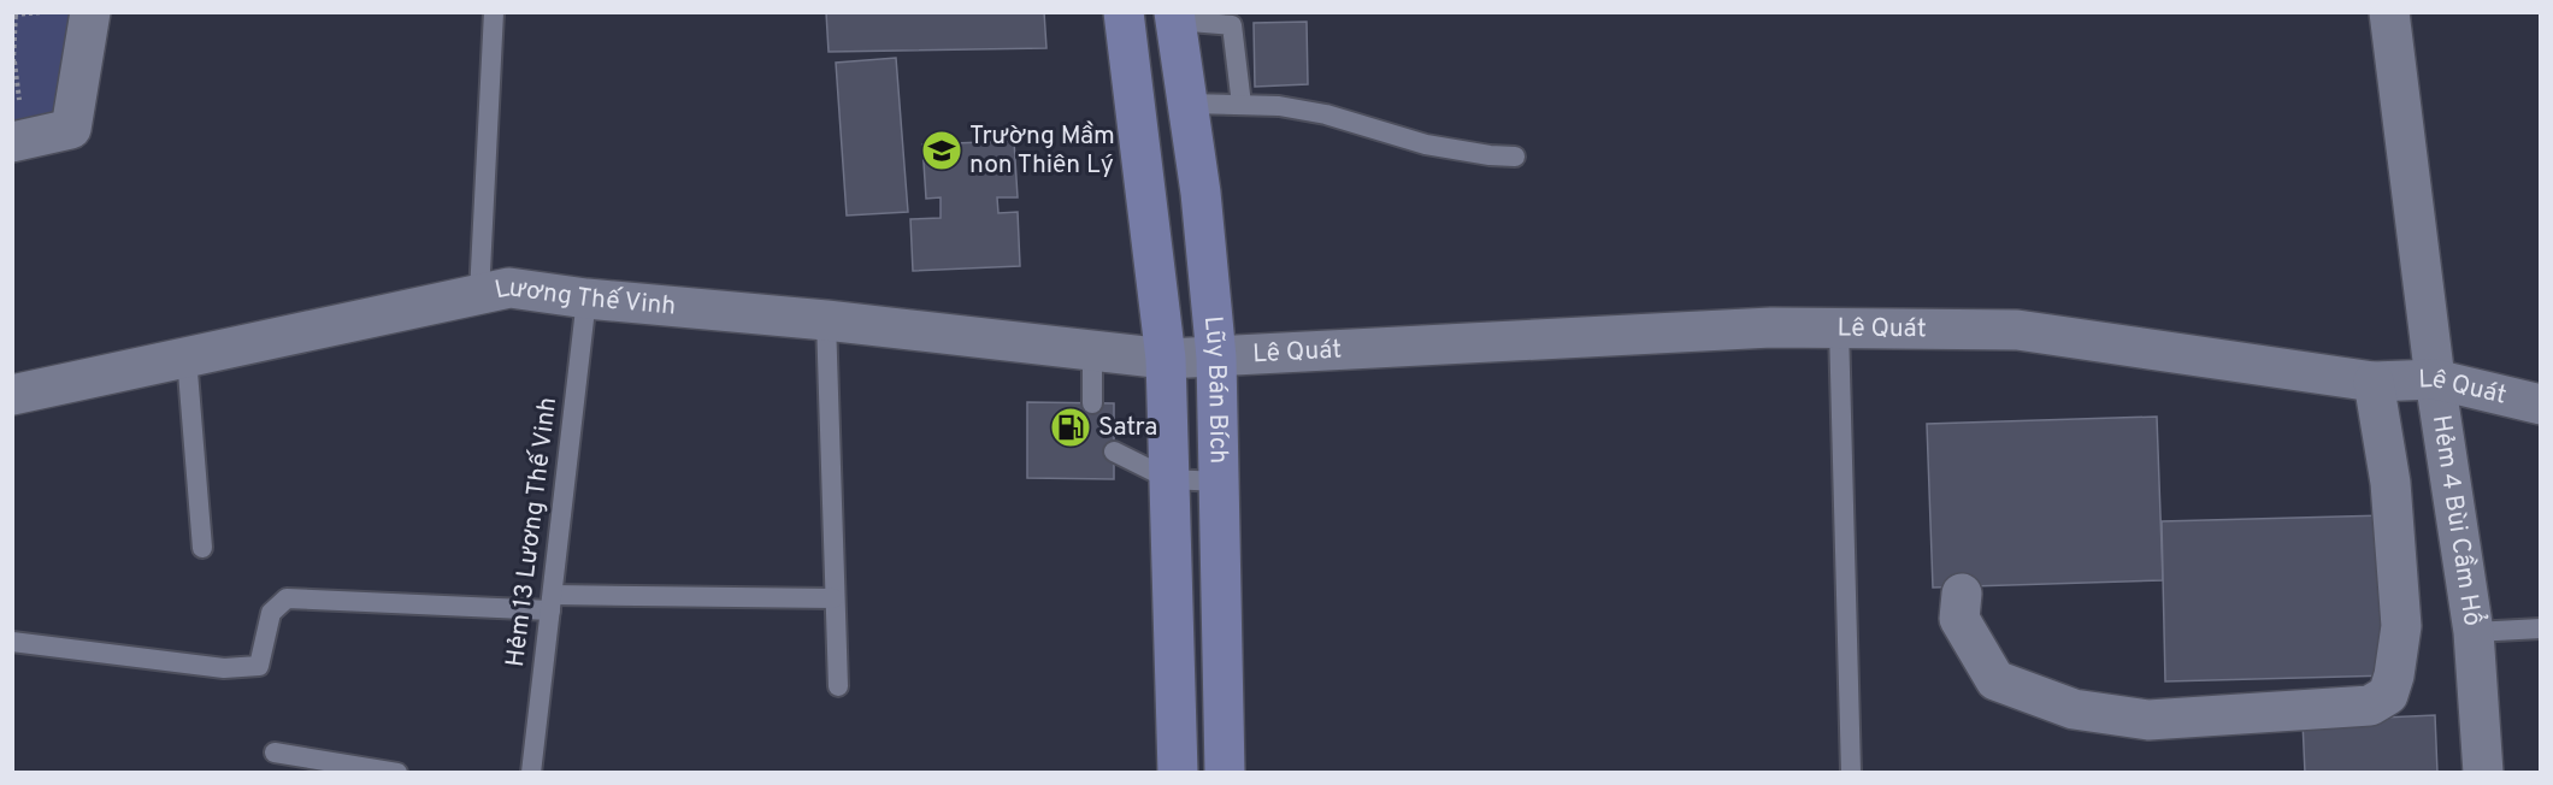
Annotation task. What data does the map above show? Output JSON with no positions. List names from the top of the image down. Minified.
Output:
{"streets":{"main road":["Lũy Bán Bích"],"street":["Lương Thế Vinh","Lê Quát","Hẻm 4 Bùi Cầm Hổ"],"lane":["Hẻm 13 Lương Thế Vinh"]},"crossings":[["Lương Thế Vinh","Lê Quát"],["Lương Thế Vinh","Lũy Bán Bích"],["Lương Thế Vinh","Hẻm 13 Lương Thế Vinh"],["Lê Quát","Lũy Bán Bích"],["Lê Quát","Hẻm 4 Bùi Cầm Hổ"]],"places":{"school or university":["Trường Mầm non Thiên Lý"],"fuel station":["Satra"]}}
